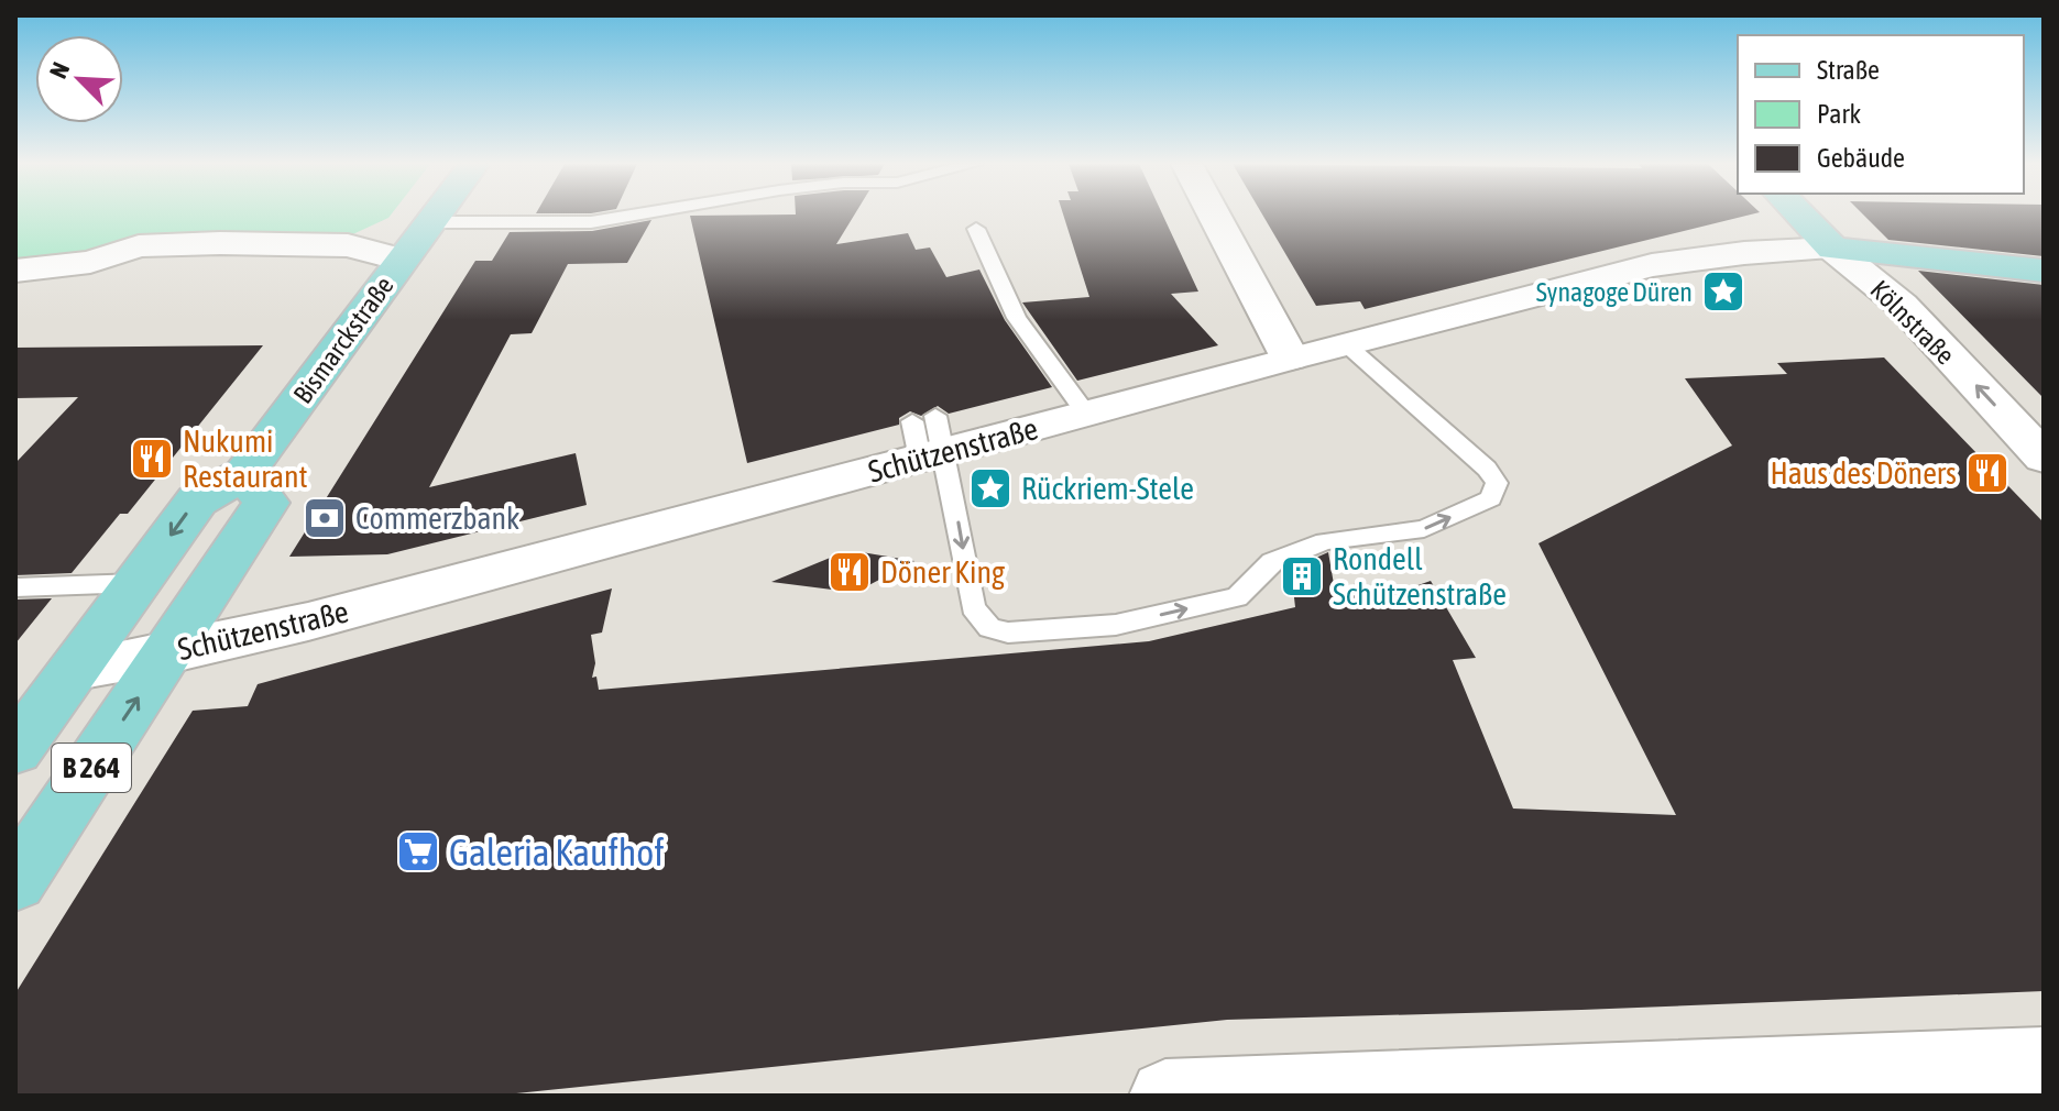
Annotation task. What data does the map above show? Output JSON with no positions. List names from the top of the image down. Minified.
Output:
{"streets":{"main road":["Kölnstraße","Bismarckstraße","B 264"],"street":["Schützenstraße"]},"crossings":[["Kölnstraße","Schützenstraße"],["Bismarckstraße","Schützenstraße"],["Bismarckstraße","B 264"],["Schützenstraße","B 264"]],"one_way":["Kölnstraße"],"places":{"place":["Synagoge Düren","Rückriem-Stele"],"restaurant":["Nukumi Restaurant","Haus des Döners","Döner King"],"bank":["Commerzbank"],"building":["Rondell Schützenstraße"],"supermarket":["Galeria Kaufhof"]},"legend":["Straße","Park","Gebäude"],"north":"top left"}
